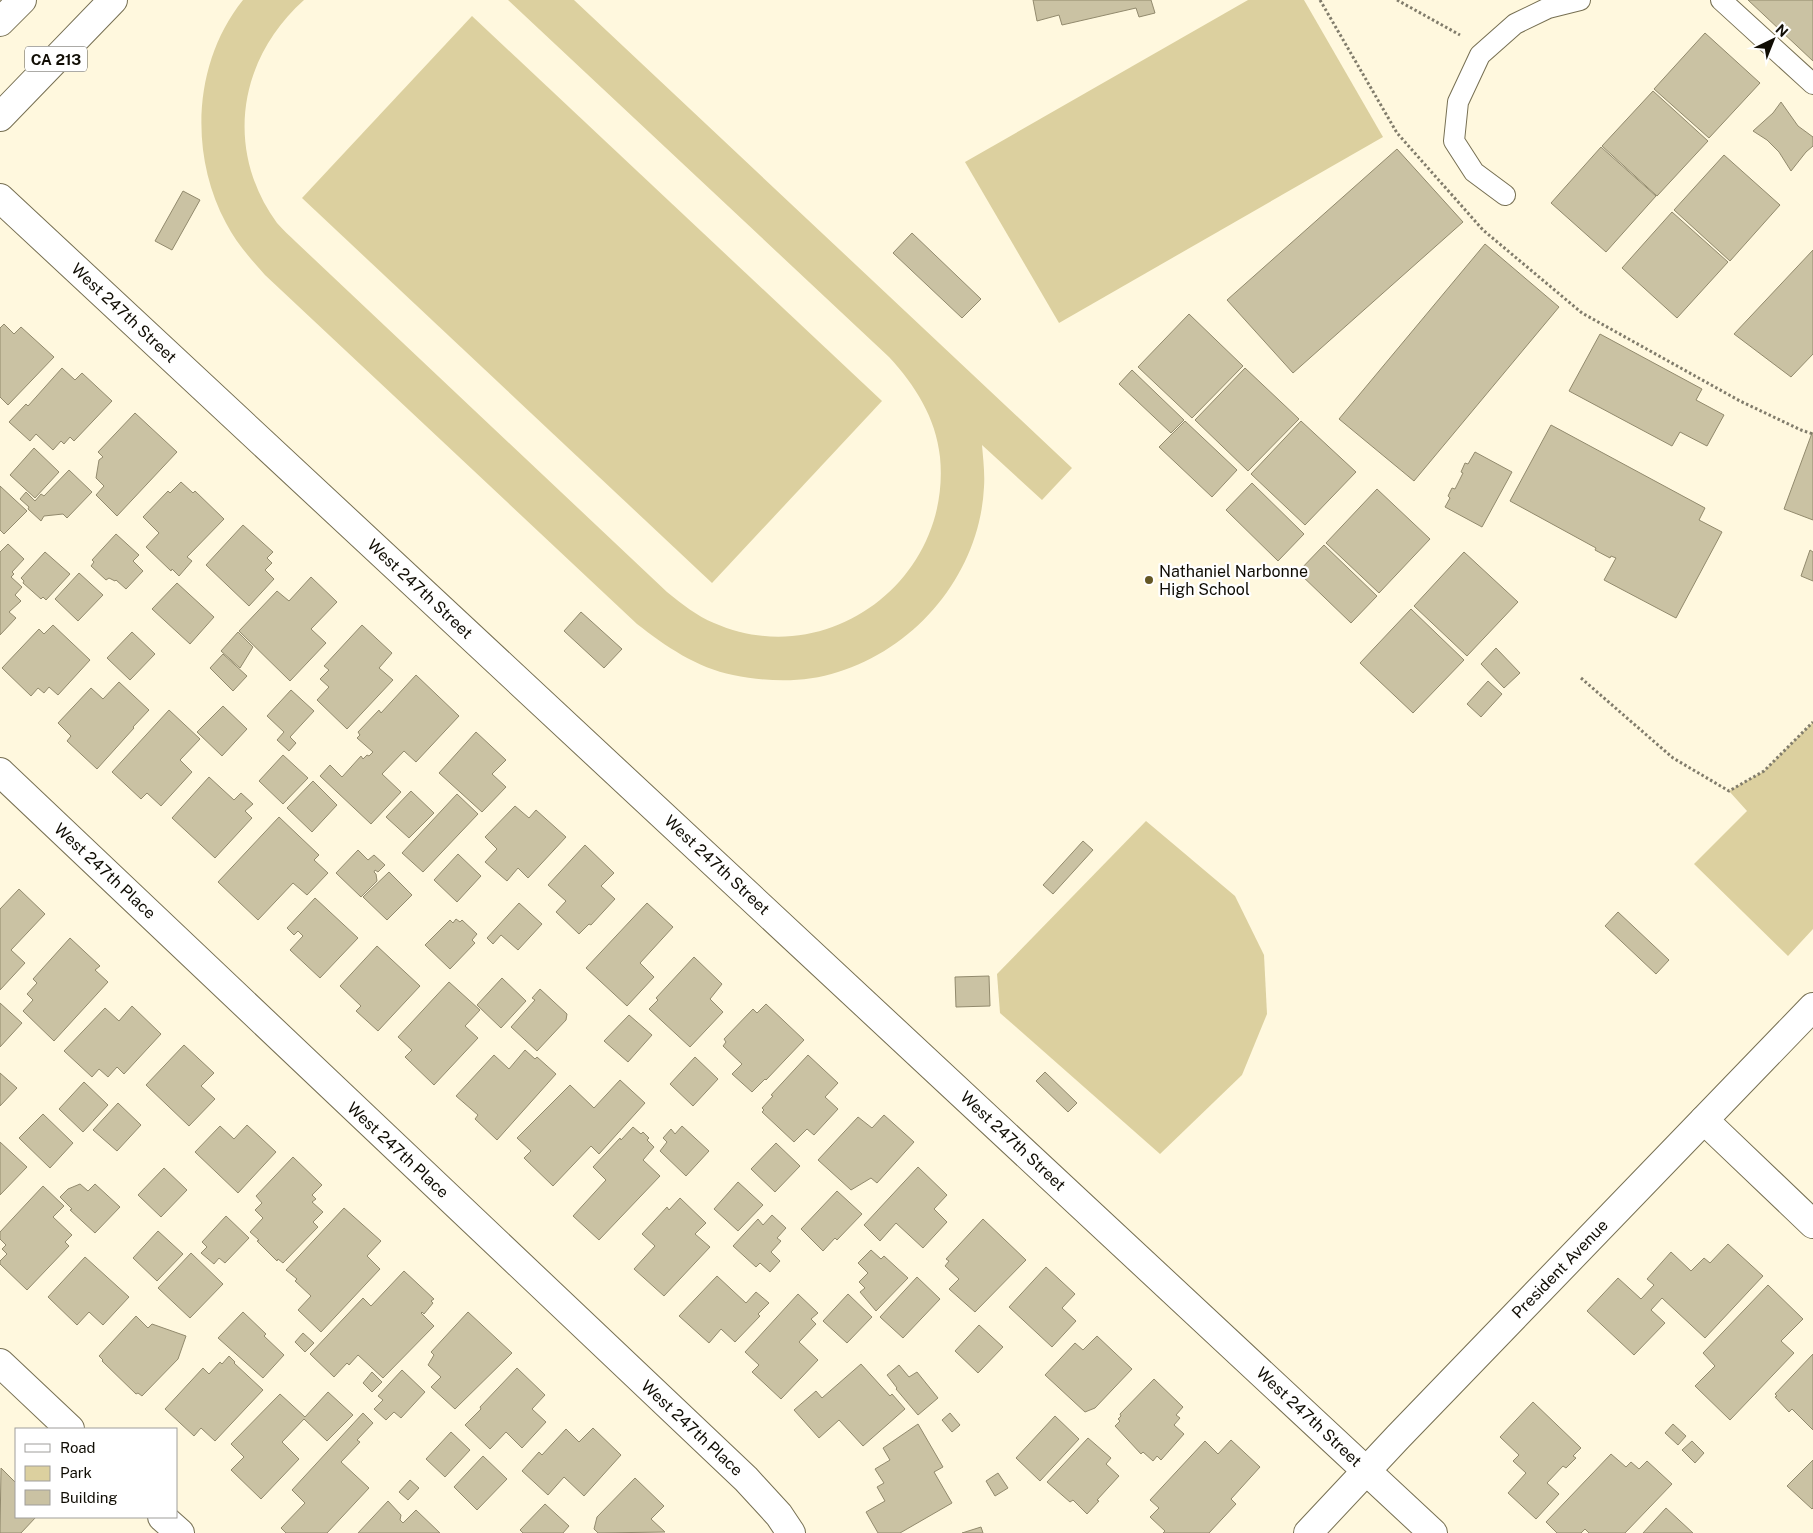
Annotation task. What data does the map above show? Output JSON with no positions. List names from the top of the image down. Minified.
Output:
{"streets":{"street":["CA 213","West 247th Street","West 247th Place","President Avenue"]},"crossings":[["West 247th Street","President Avenue"]],"places":["Nathaniel Narbonne High School"],"legend":["Road","Park","Building"],"north":"top right"}
